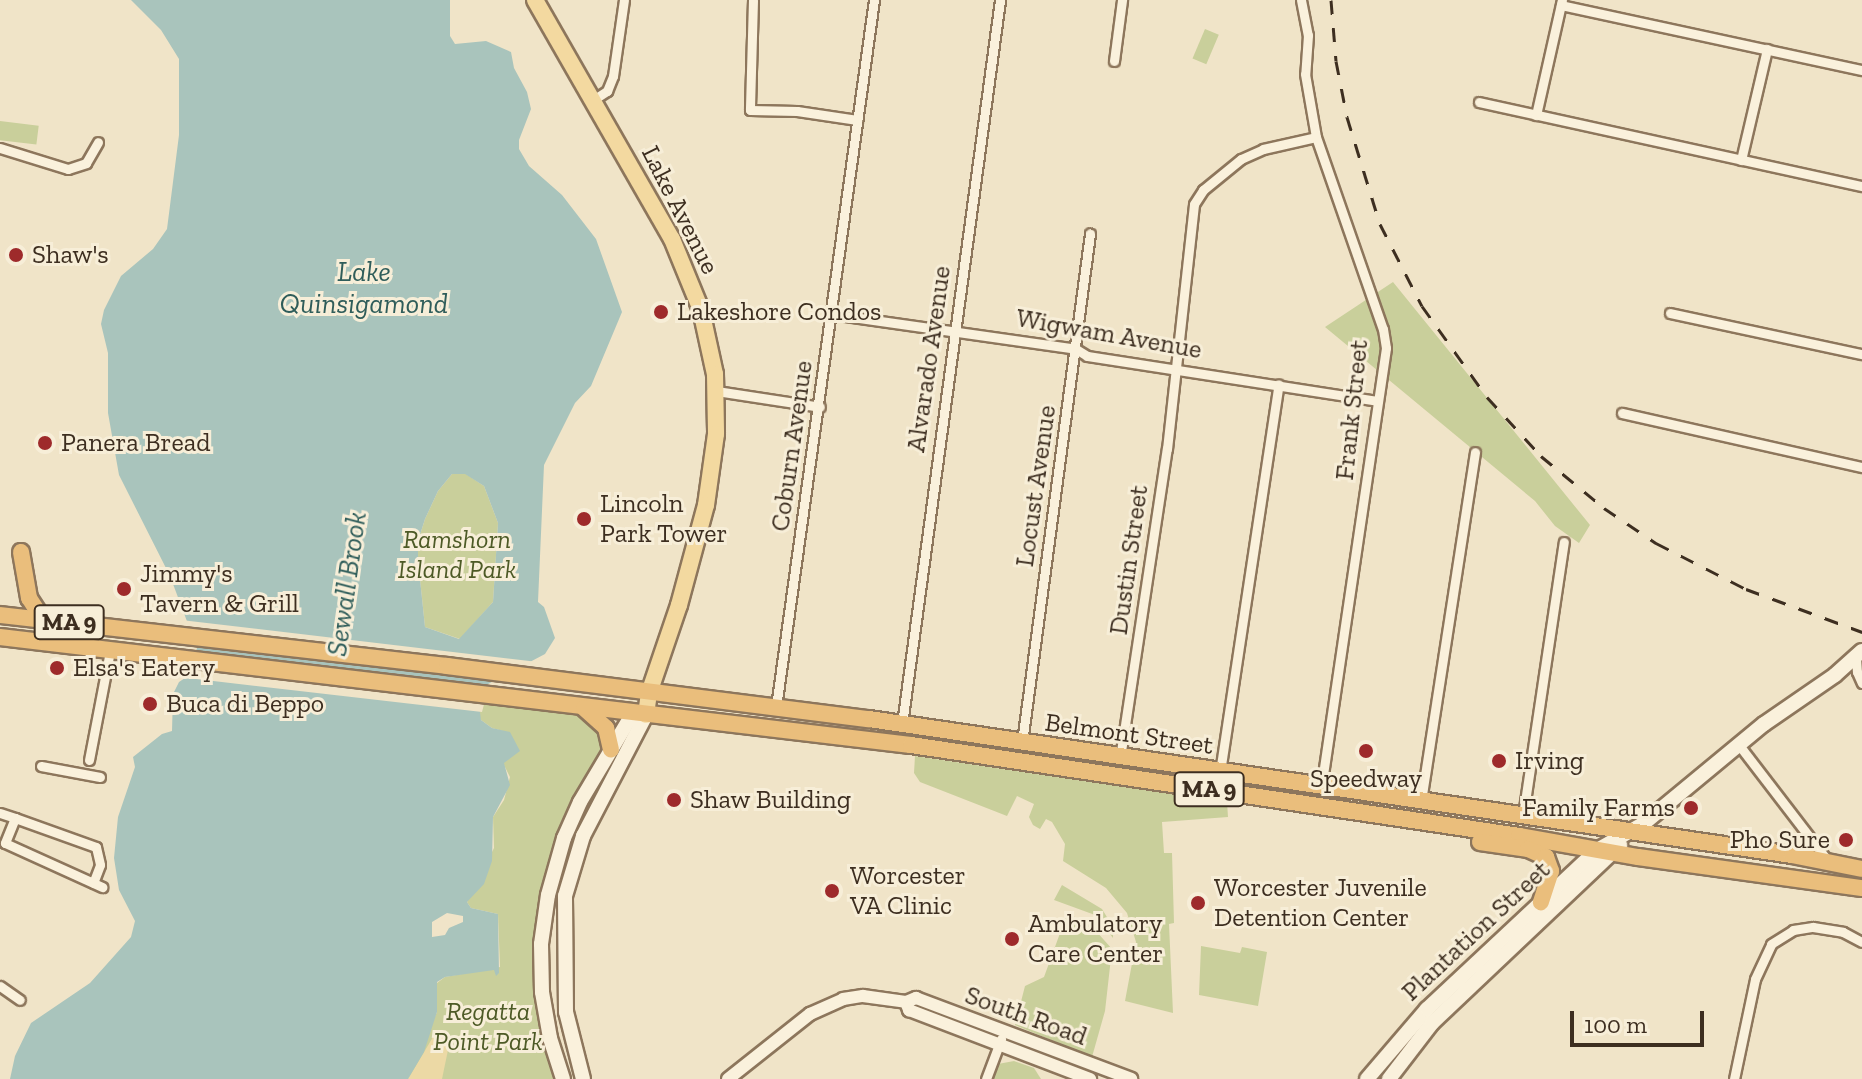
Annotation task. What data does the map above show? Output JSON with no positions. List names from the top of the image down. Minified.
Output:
{"streets":{"highway":["MA 9","Belmont Street"],"main road":["Lake Avenue","Plantation Street"],"street":["Wigwam Avenue","Alvarado Avenue","Frank Street","Coburn Avenue","Locust Avenue","Dustin Street","South Road"]},"crossings":[["Lake Avenue","Belmont Street"],["Wigwam Avenue","Alvarado Avenue"],["Wigwam Avenue","Frank Street"],["Wigwam Avenue","Coburn Avenue"],["Wigwam Avenue","Locust Avenue"],["Wigwam Avenue","Dustin Street"],["Alvarado Avenue","Belmont Street"],["Frank Street","Dustin Street"],["Frank Street","Belmont Street"],["Coburn Avenue","Belmont Street"],["Locust Avenue","Belmont Street"],["Dustin Street","Belmont Street"],["MA 9","Belmont Street"],["Belmont Street","Plantation Street"]],"water":["Lake Quinsigamond","Sewall Brook"],"parks":["Ramshorn Island Park","Regatta Point Park"],"places":["Shaw's","Lakeshore Condos","Panera Bread","Lincoln Park Tower","Jimmy's Tavern & Grill","Elsa's Eatery","Buca di Beppo","Speedway","Irving","Shaw Building","Family Farms","Pho Sure","Worcester VA Clinic","Worcester Juvenile Detention Center","Ambulatory Care Center"],"scale_bar":"100 m"}
